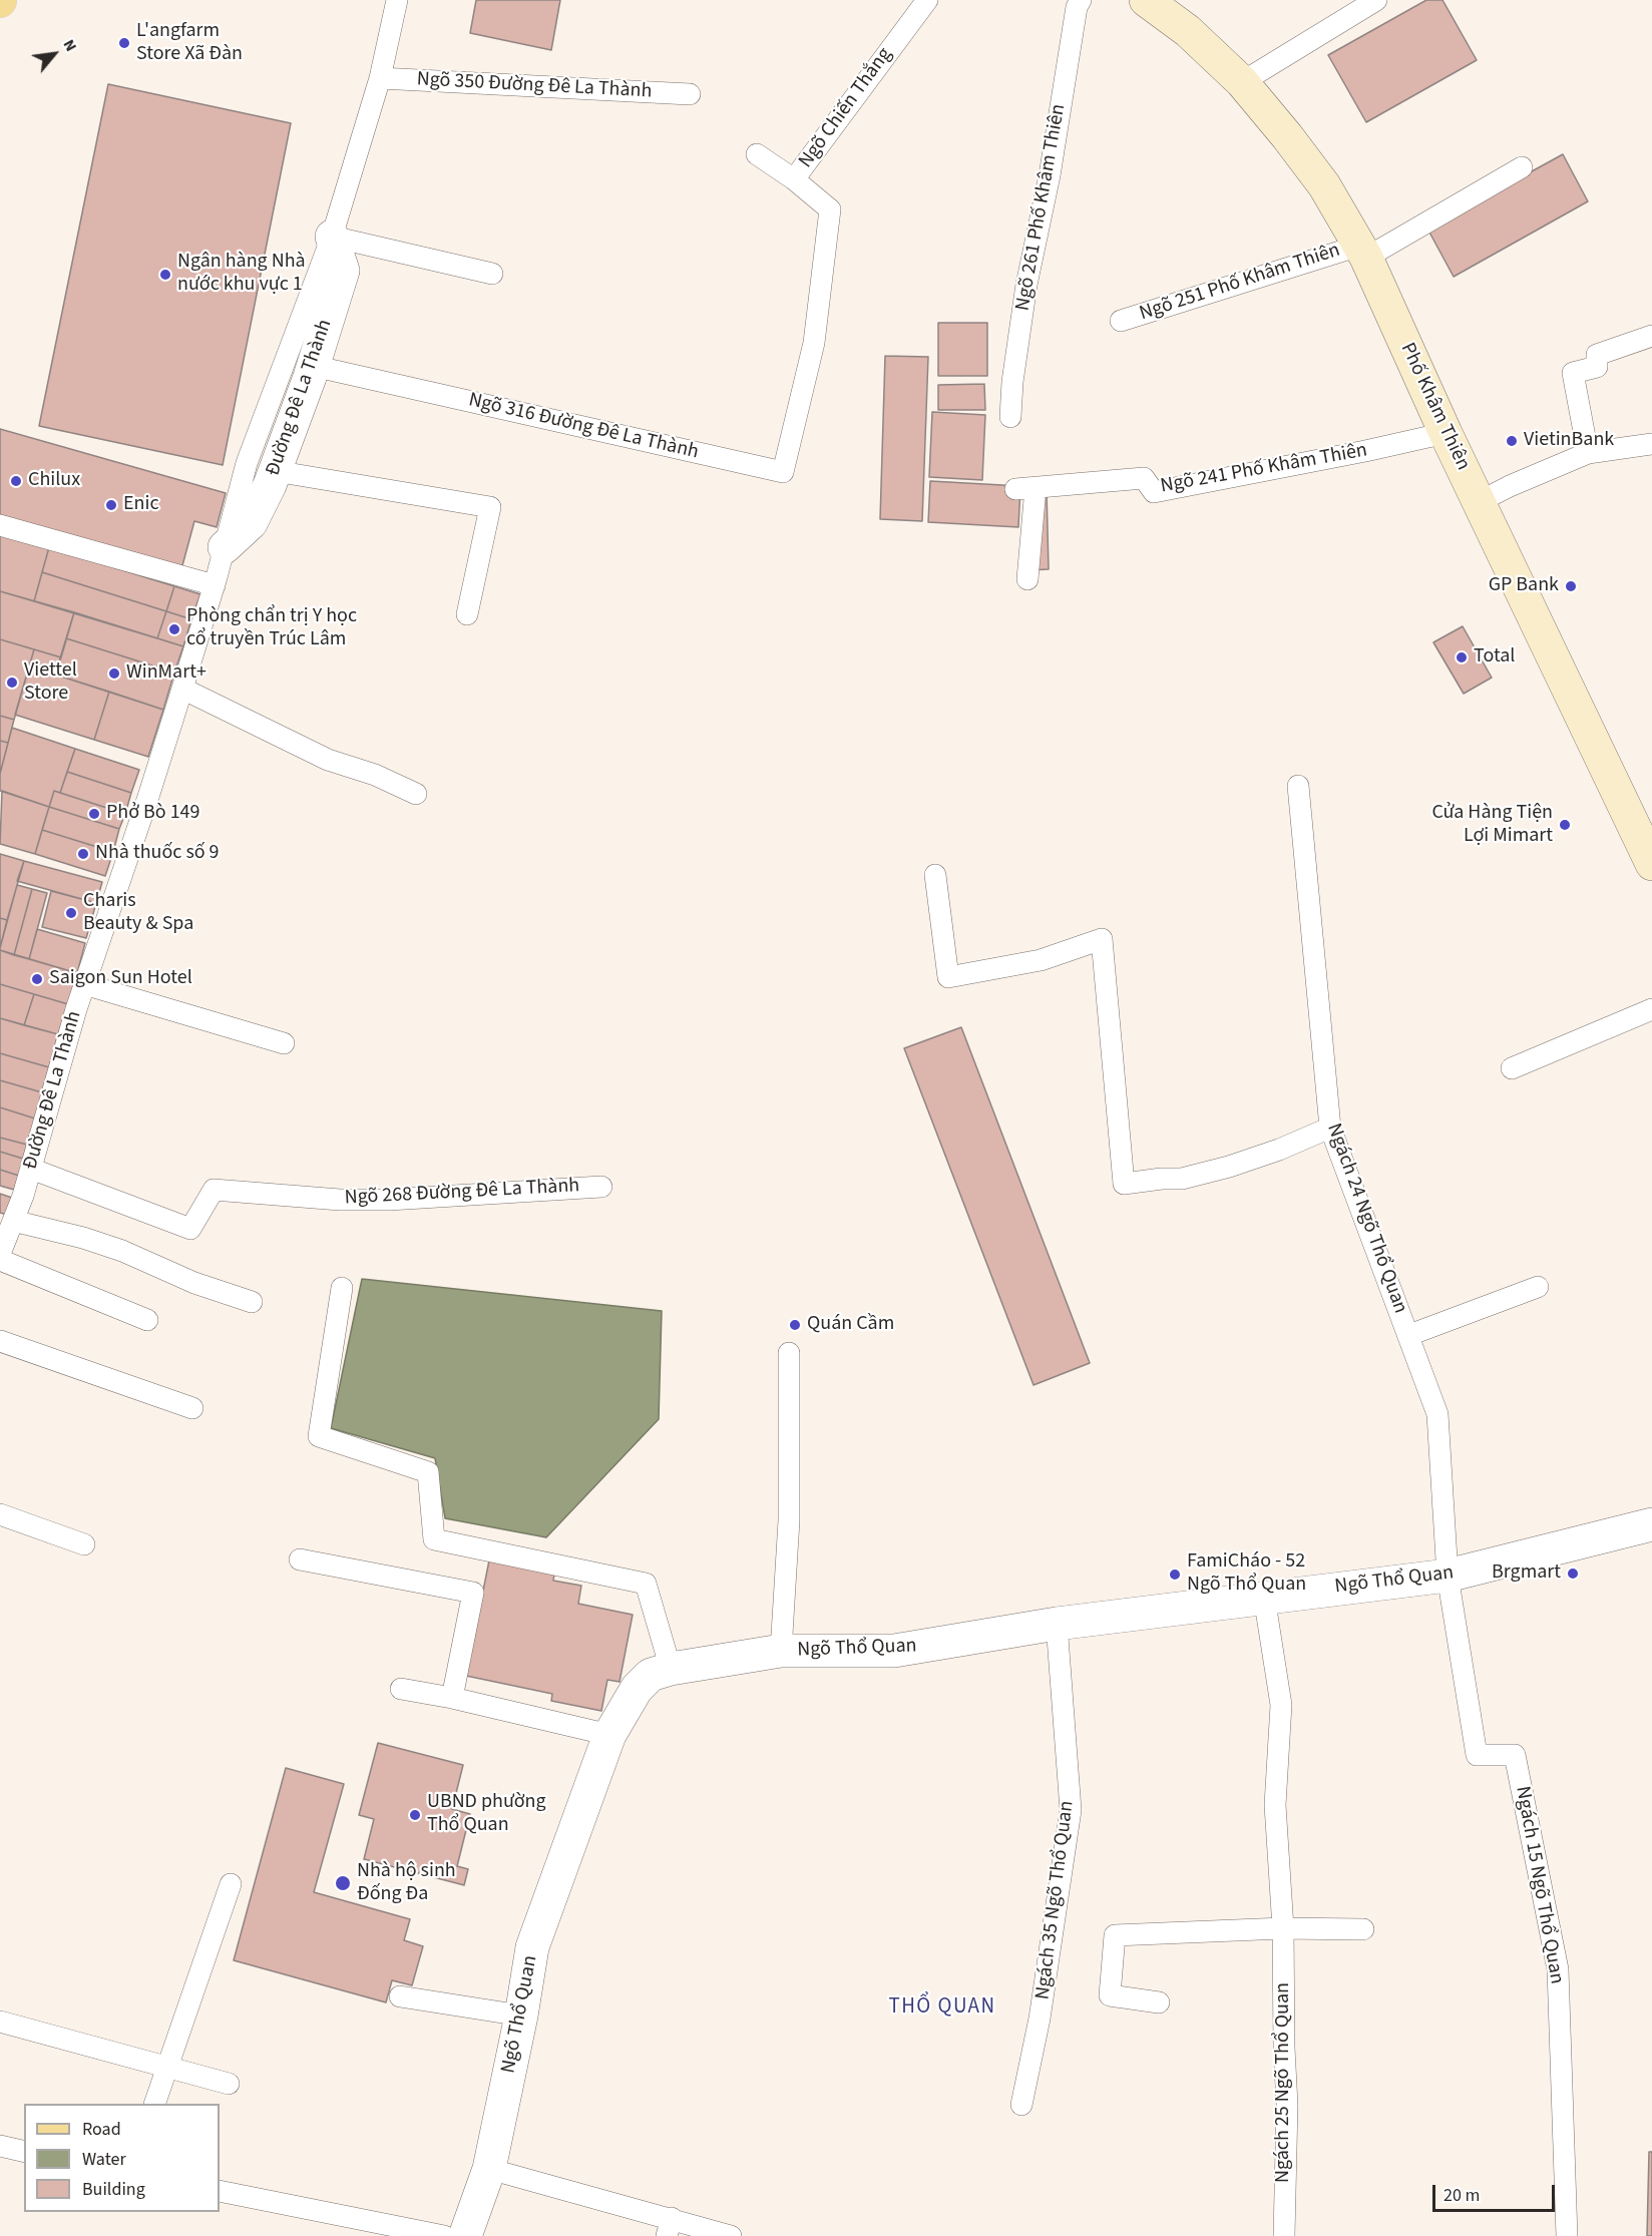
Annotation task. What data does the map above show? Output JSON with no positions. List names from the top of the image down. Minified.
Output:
{"streets":{"main road":["Phố Khâm Thiên"],"street":["Đường Đê La Thành","Ngõ Thổ Quan"],"lane":["Ngõ 350 Đường Đê La Thành","Ngõ Chiến Thắng","Ngõ 261 Phố Khâm Thiên","Ngõ 251 Phố Khâm Thiên","Ngõ 316 Đường Đê La Thành","Ngõ 241 Phố Khâm Thiên","Ngõ 268 Đường Đê La Thành","Ngách 24 Ngõ Thổ Quan","Ngách 15 Ngõ Thổ Quan","Ngách 35 Ngõ Thổ Quan","Ngách 25 Ngõ Thổ Quan"]},"crossings":[["Ngõ 350 Đường Đê La Thành","Đường Đê La Thành"],["Ngõ Chiến Thắng","Ngõ 316 Đường Đê La Thành"],["Ngõ 251 Phố Khâm Thiên","Phố Khâm Thiên"],["Đường Đê La Thành","Ngõ 316 Đường Đê La Thành"],["Đường Đê La Thành","Ngõ 268 Đường Đê La Thành"],["Phố Khâm Thiên","Ngõ 241 Phố Khâm Thiên"],["Ngách 24 Ngõ Thổ Quan","Ngõ Thổ Quan"],["Ngách 24 Ngõ Thổ Quan","Ngách 15 Ngõ Thổ Quan"],["Ngõ Thổ Quan","Ngách 15 Ngõ Thổ Quan"],["Ngõ Thổ Quan","Ngách 35 Ngõ Thổ Quan"],["Ngõ Thổ Quan","Ngách 25 Ngõ Thổ Quan"]],"districts":["THỔ QUAN"],"places":["L'angfarm Store Xã Đàn","Ngân hàng Nhà nước khu vực 1","VietinBank","Chilux","Enic","GP Bank","Phòng chẩn trị Y học cổ truyền Trúc Lâm","Total","WinMart+","Viettel Store","Phở Bò 149","Cửa Hàng Tiện Lợi Mimart","Nhà thuốc số 9","Charis Beauty & Spa","Saigon Sun Hotel","Quán Cầm","Brgmart","FamiCháo - 52 Ngõ Thổ Quan","UBND phường Thổ Quan","Nhà hộ sinh Đống Đa"],"legend":["Road","Water","Building"],"scale_bar":"20 m","north":"top right"}
